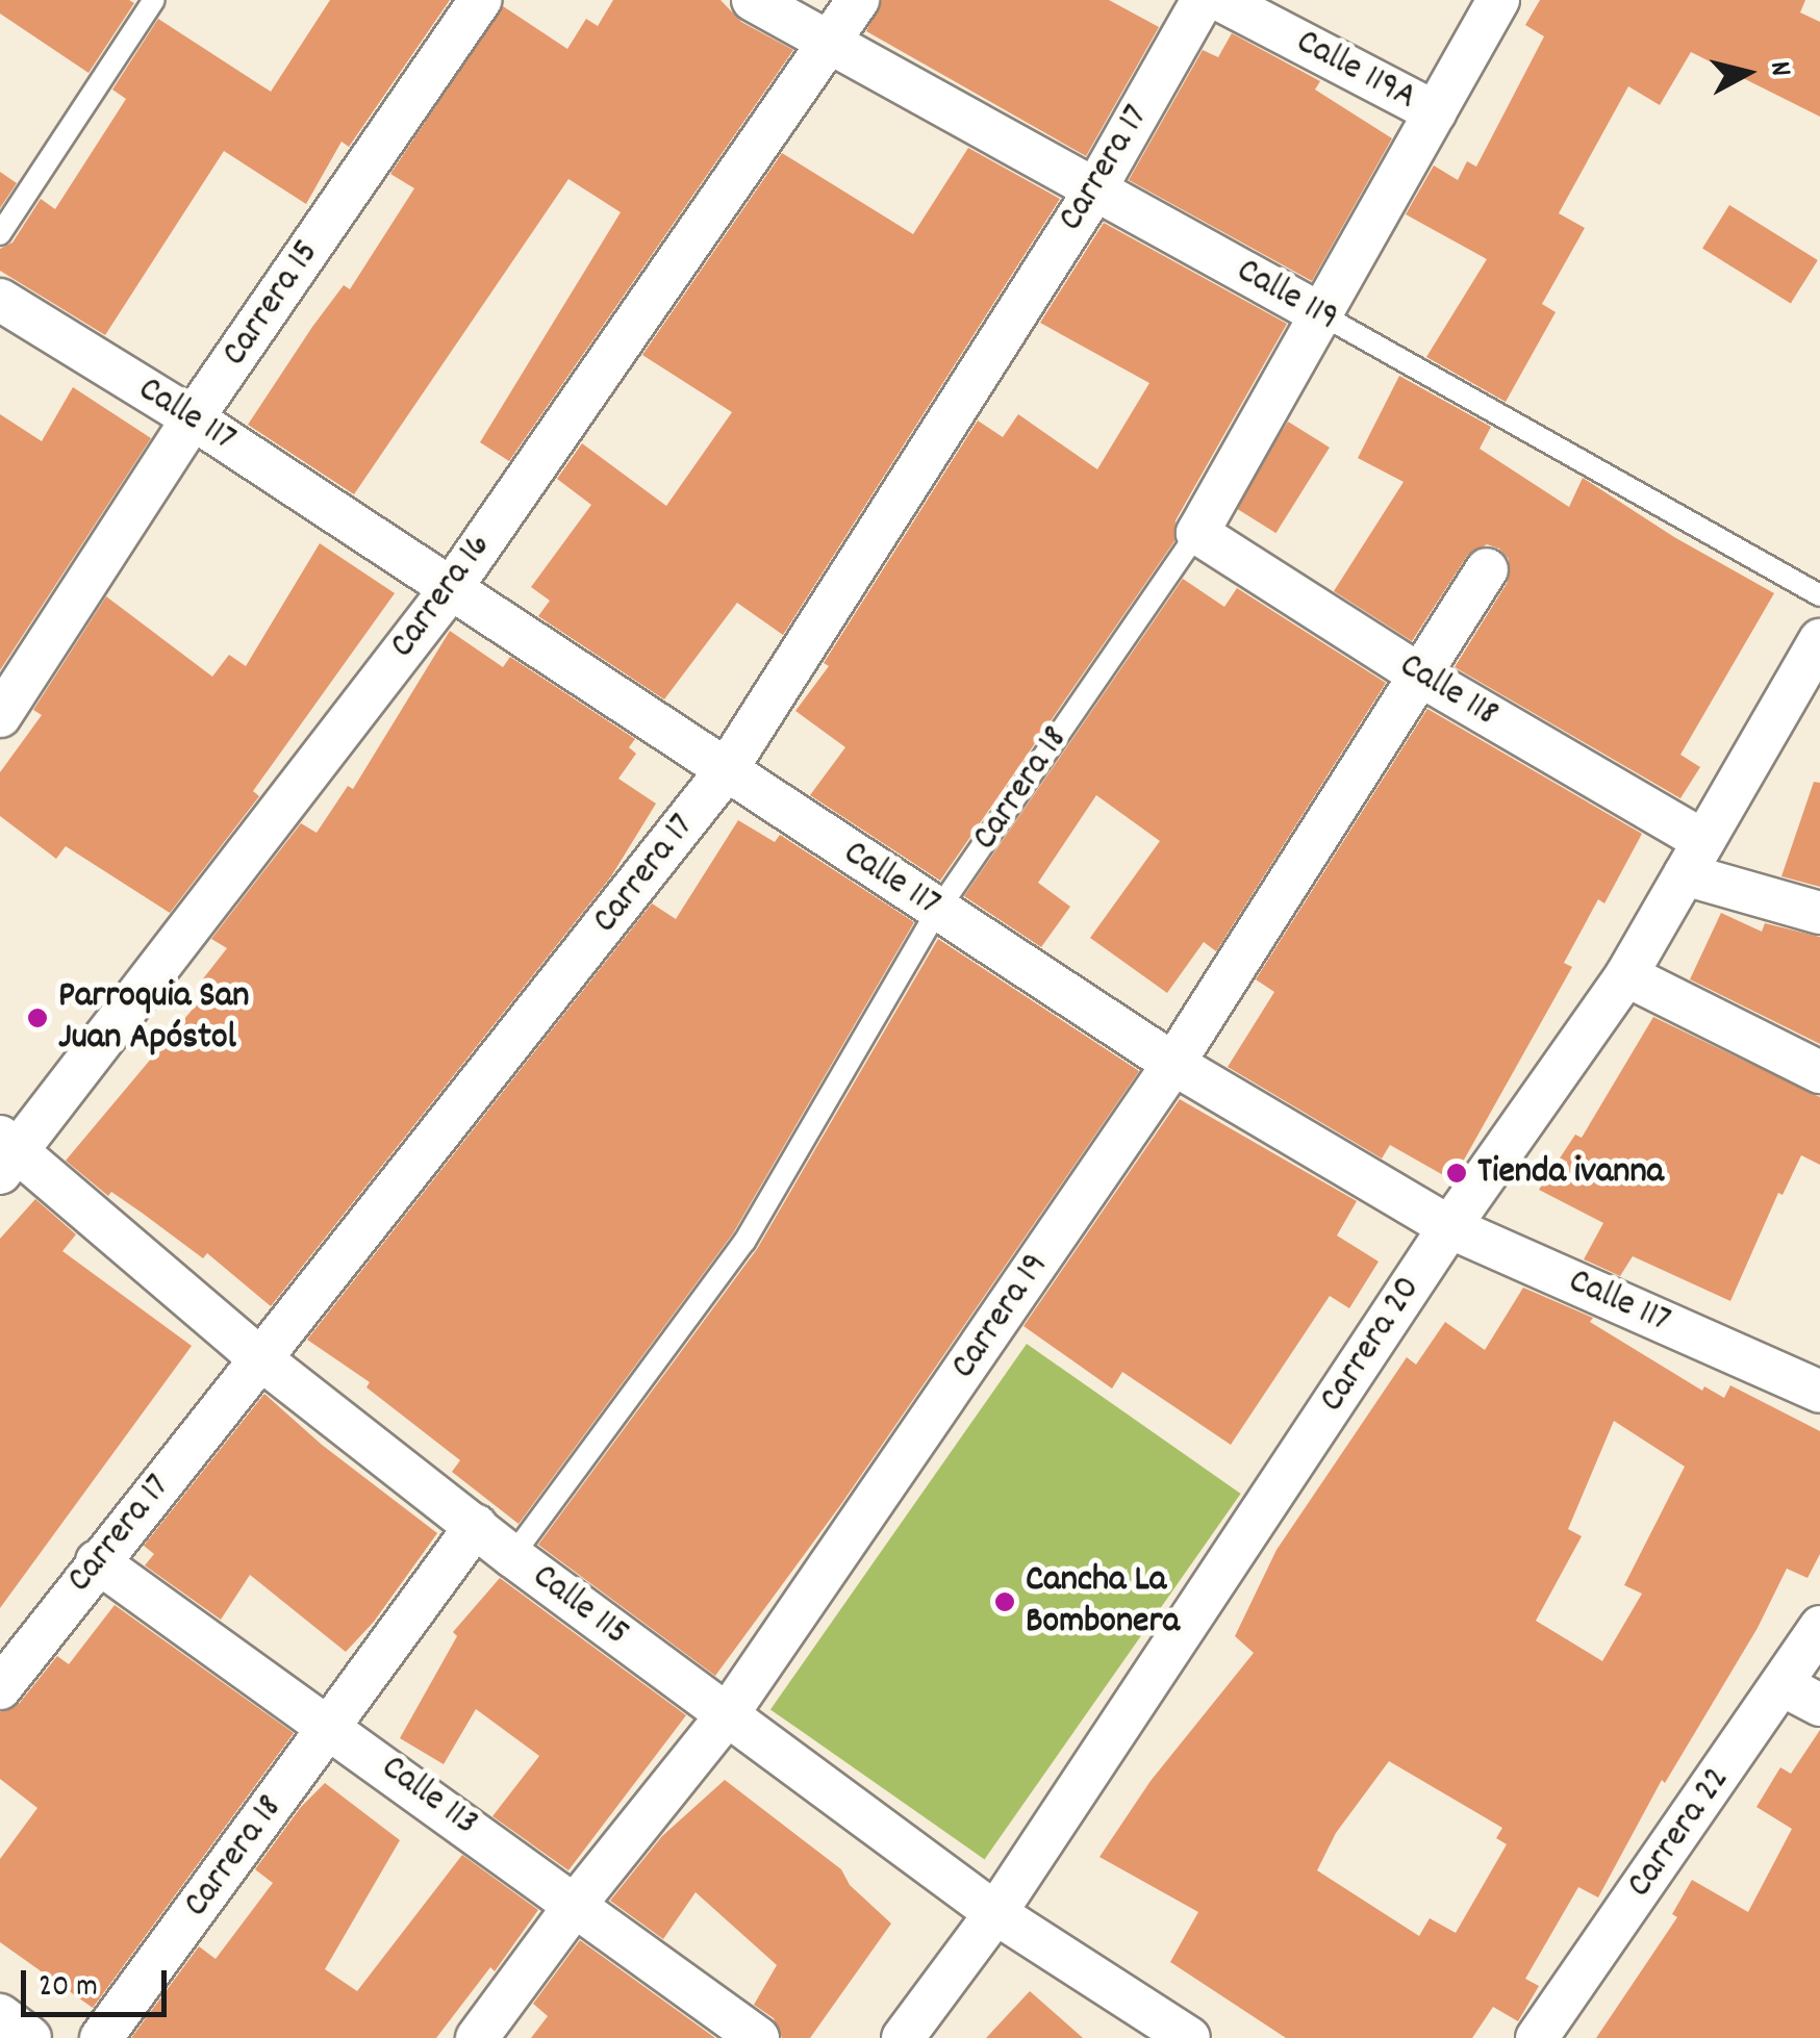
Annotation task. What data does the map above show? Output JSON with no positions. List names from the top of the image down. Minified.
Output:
{"streets":{"street":["Calle 119A","Carrera 17","Calle 119","Carrera 15","Calle 117","Carrera 16","Calle 118","Carrera 18","Carrera 19","Carrera 20","Calle 115","Calle 113","Carrera 22"]},"crossings":[["Calle 119A","Carrera 18"],["Carrera 17","Calle 119"],["Carrera 17","Calle 117"],["Carrera 17","Calle 115"],["Carrera 17","Calle 113"],["Calle 119","Carrera 16"],["Calle 119","Carrera 18"],["Carrera 15","Calle 117"],["Calle 117","Carrera 16"],["Calle 117","Carrera 18"],["Calle 117","Carrera 19"],["Calle 117","Carrera 20"],["Carrera 16","Calle 115"],["Calle 118","Carrera 18"],["Calle 118","Carrera 19"],["Calle 118","Carrera 20"],["Carrera 18","Calle 115"],["Carrera 18","Calle 113"],["Carrera 19","Calle 115"],["Carrera 19","Calle 113"],["Carrera 20","Calle 115"]],"places":["Parroquia San Juan Apóstol","Tienda ivanna","Cancha La Bombonera"],"scale_bar":"20 m","north":"right"}
